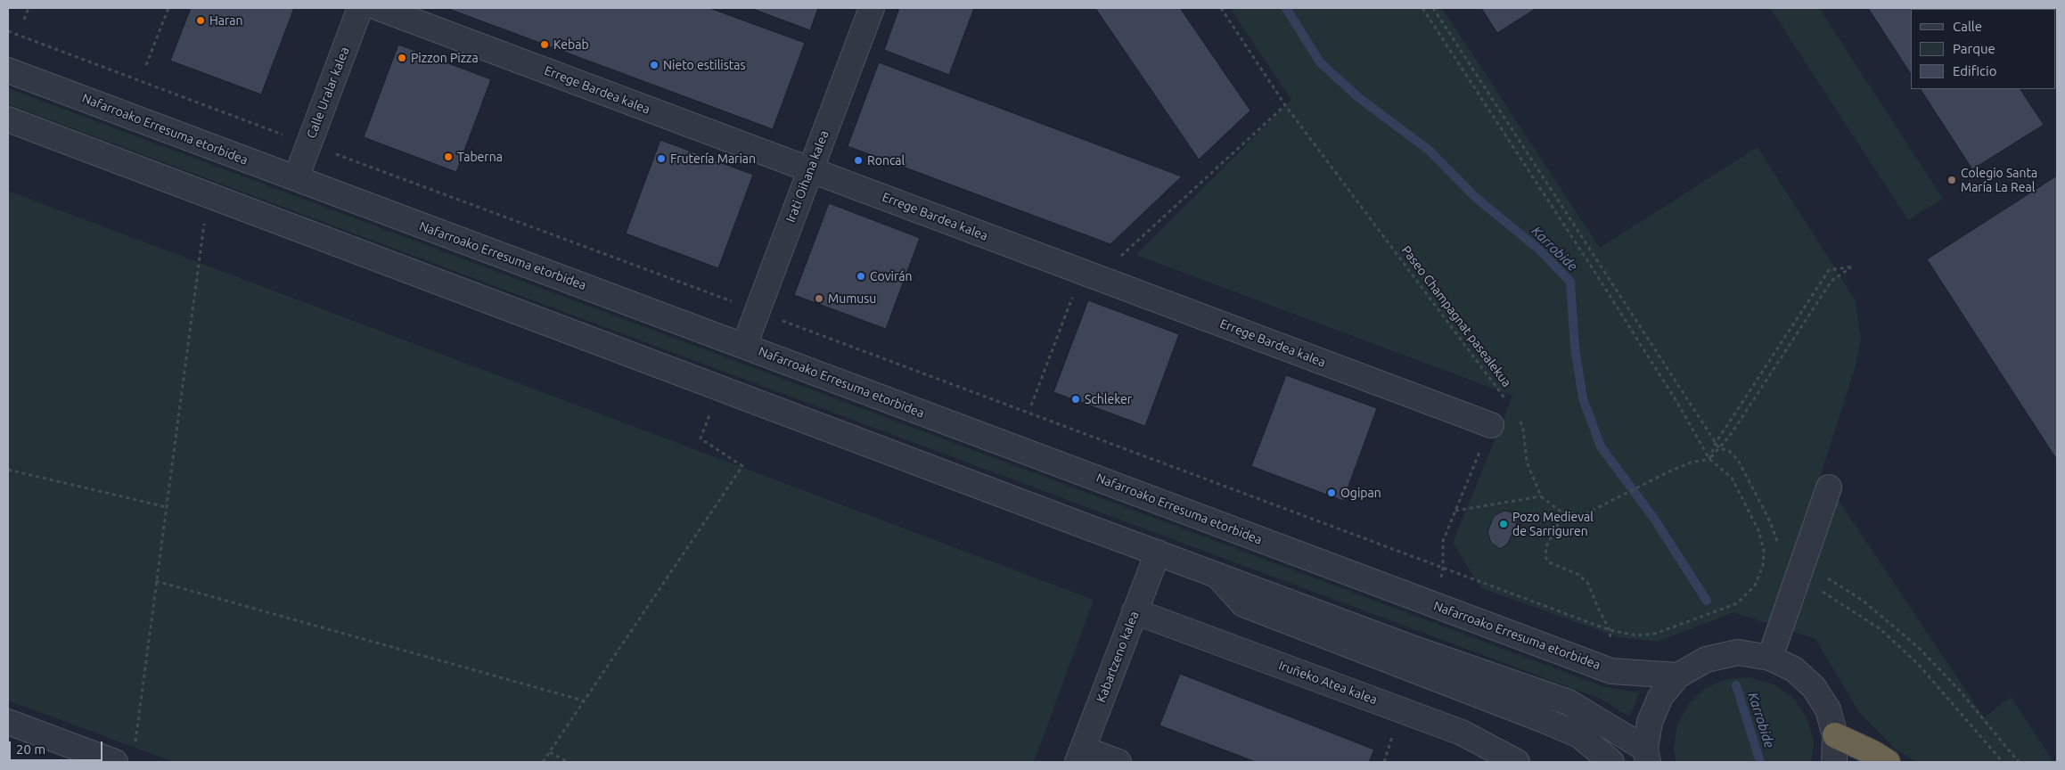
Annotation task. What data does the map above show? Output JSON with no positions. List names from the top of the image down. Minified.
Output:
{"streets":{"street":["Errege Bardea kalea","Calle Uralar kalea","Nafarroako Erresuma etorbidea","Irati Oihana kalea","Kabartzeno kalea","Iruñeko Atea kalea"],"path":["Paseo Champagnat pasealekua"]},"crossings":[["Errege Bardea kalea","Irati Oihana kalea"],["Calle Uralar kalea","Nafarroako Erresuma etorbidea"],["Nafarroako Erresuma etorbidea","Irati Oihana kalea"],["Kabartzeno kalea","Iruñeko Atea kalea"]],"water":["Karrobide"],"places":["Haran","Kebab","Pizzon Pizza","Nieto estilistas","Taberna","Frutería Marian","Roncal","Colegio Santa María La Real","Covirán","Mumusu","Schleker","Ogipan","Pozo Medieval de Sarriguren"],"legend":["Calle","Parque","Edificio"],"scale_bar":"20 m"}
